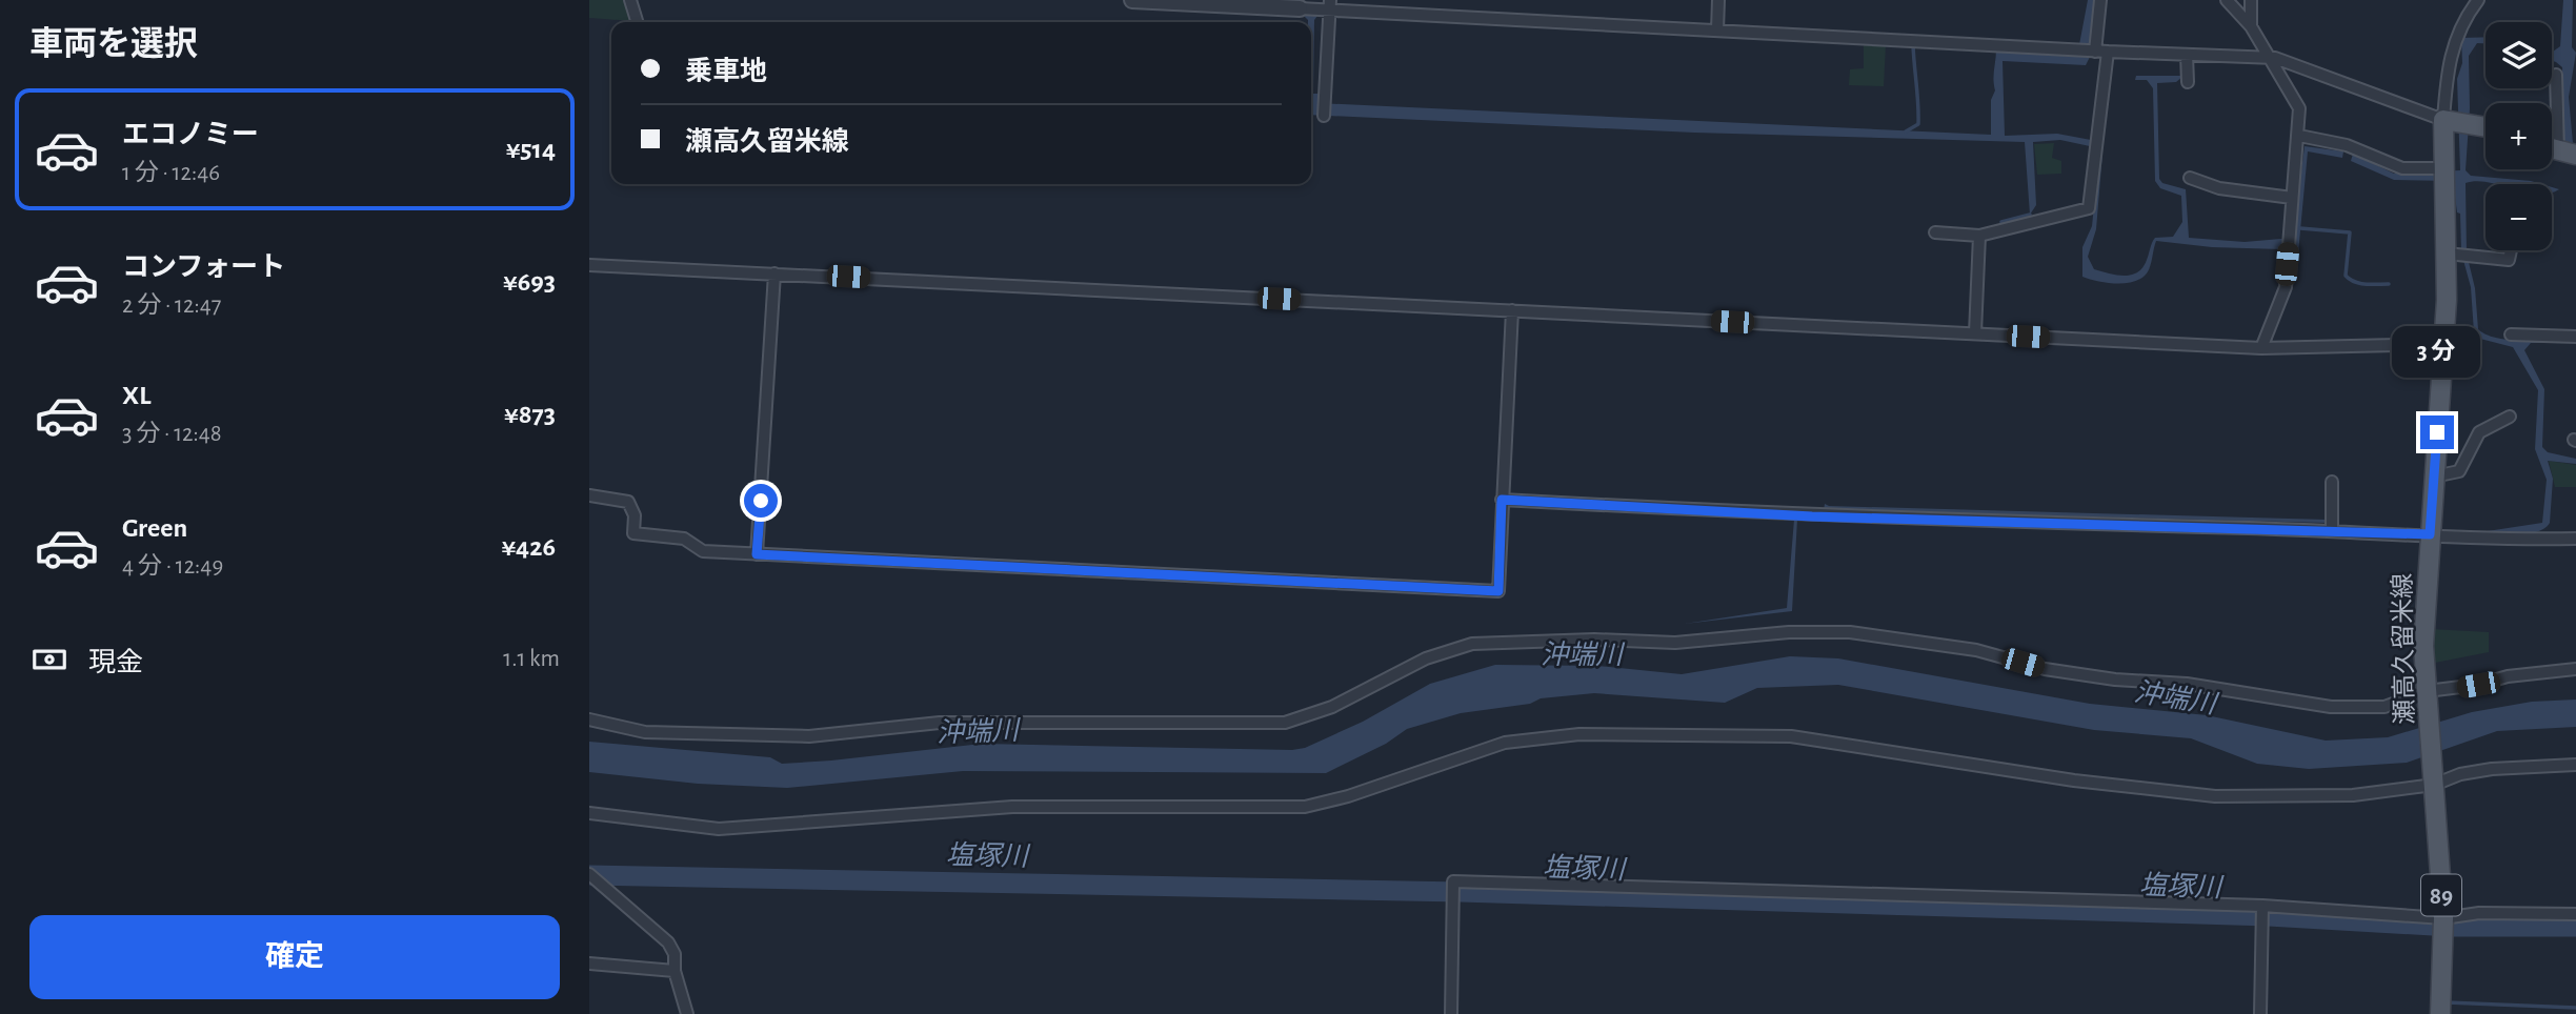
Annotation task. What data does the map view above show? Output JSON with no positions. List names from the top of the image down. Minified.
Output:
{"streets":{"main road":["瀬高久留米線","89"]},"water":["沖端川","塩塚川"],"page":{"heading":"車両を選択","map_buttons":["+","−"],"banner":["乗車地","瀬高久留米線"],"list":[{"name":"エコノミー","note":"1 分 · 12:46","value":"¥514"},{"name":"コンフォート","note":"2 分 · 12:47","value":"¥693"},{"name":"XL","note":"3 分 · 12:48","value":"¥873"},{"name":"Green","note":"4 分 · 12:49","value":"¥426"}],"bubble":"3 分","pay":["現金","1.1 km"],"buttons":"確定"}}
